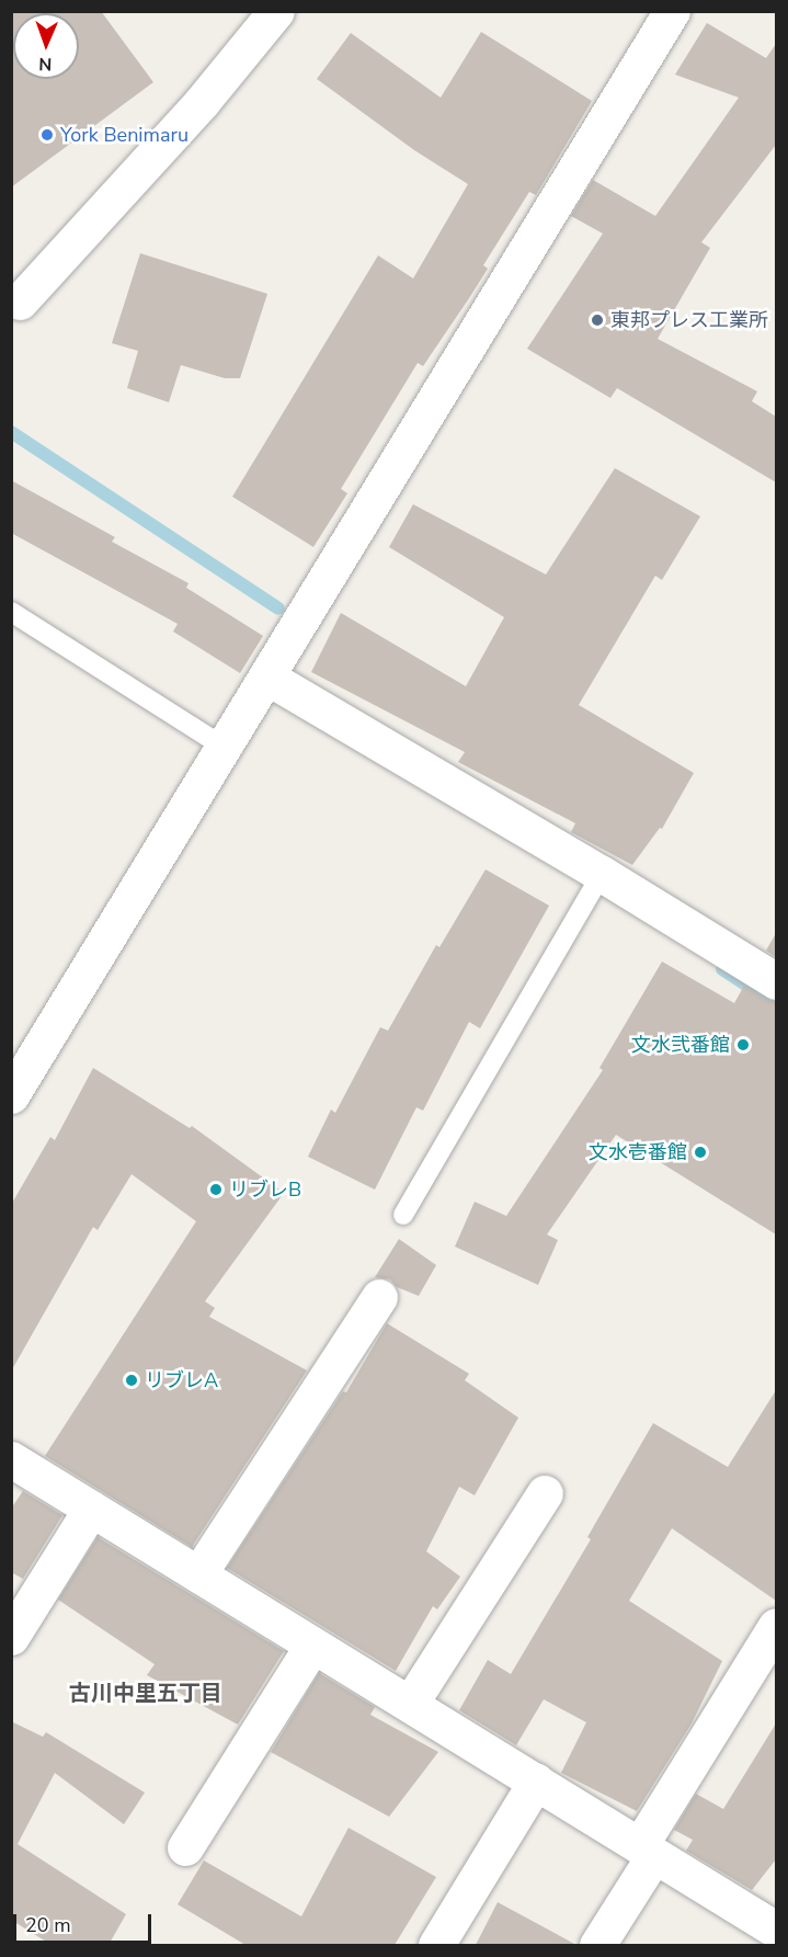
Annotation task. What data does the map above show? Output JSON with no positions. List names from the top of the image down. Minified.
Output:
{"districts":["古川中里五丁目"],"places":["York Benimaru","東邦プレス工業所","文水弐番館","文水壱番館","リブレB","リブレA"],"scale_bar":"20 m","north":"bottom"}
